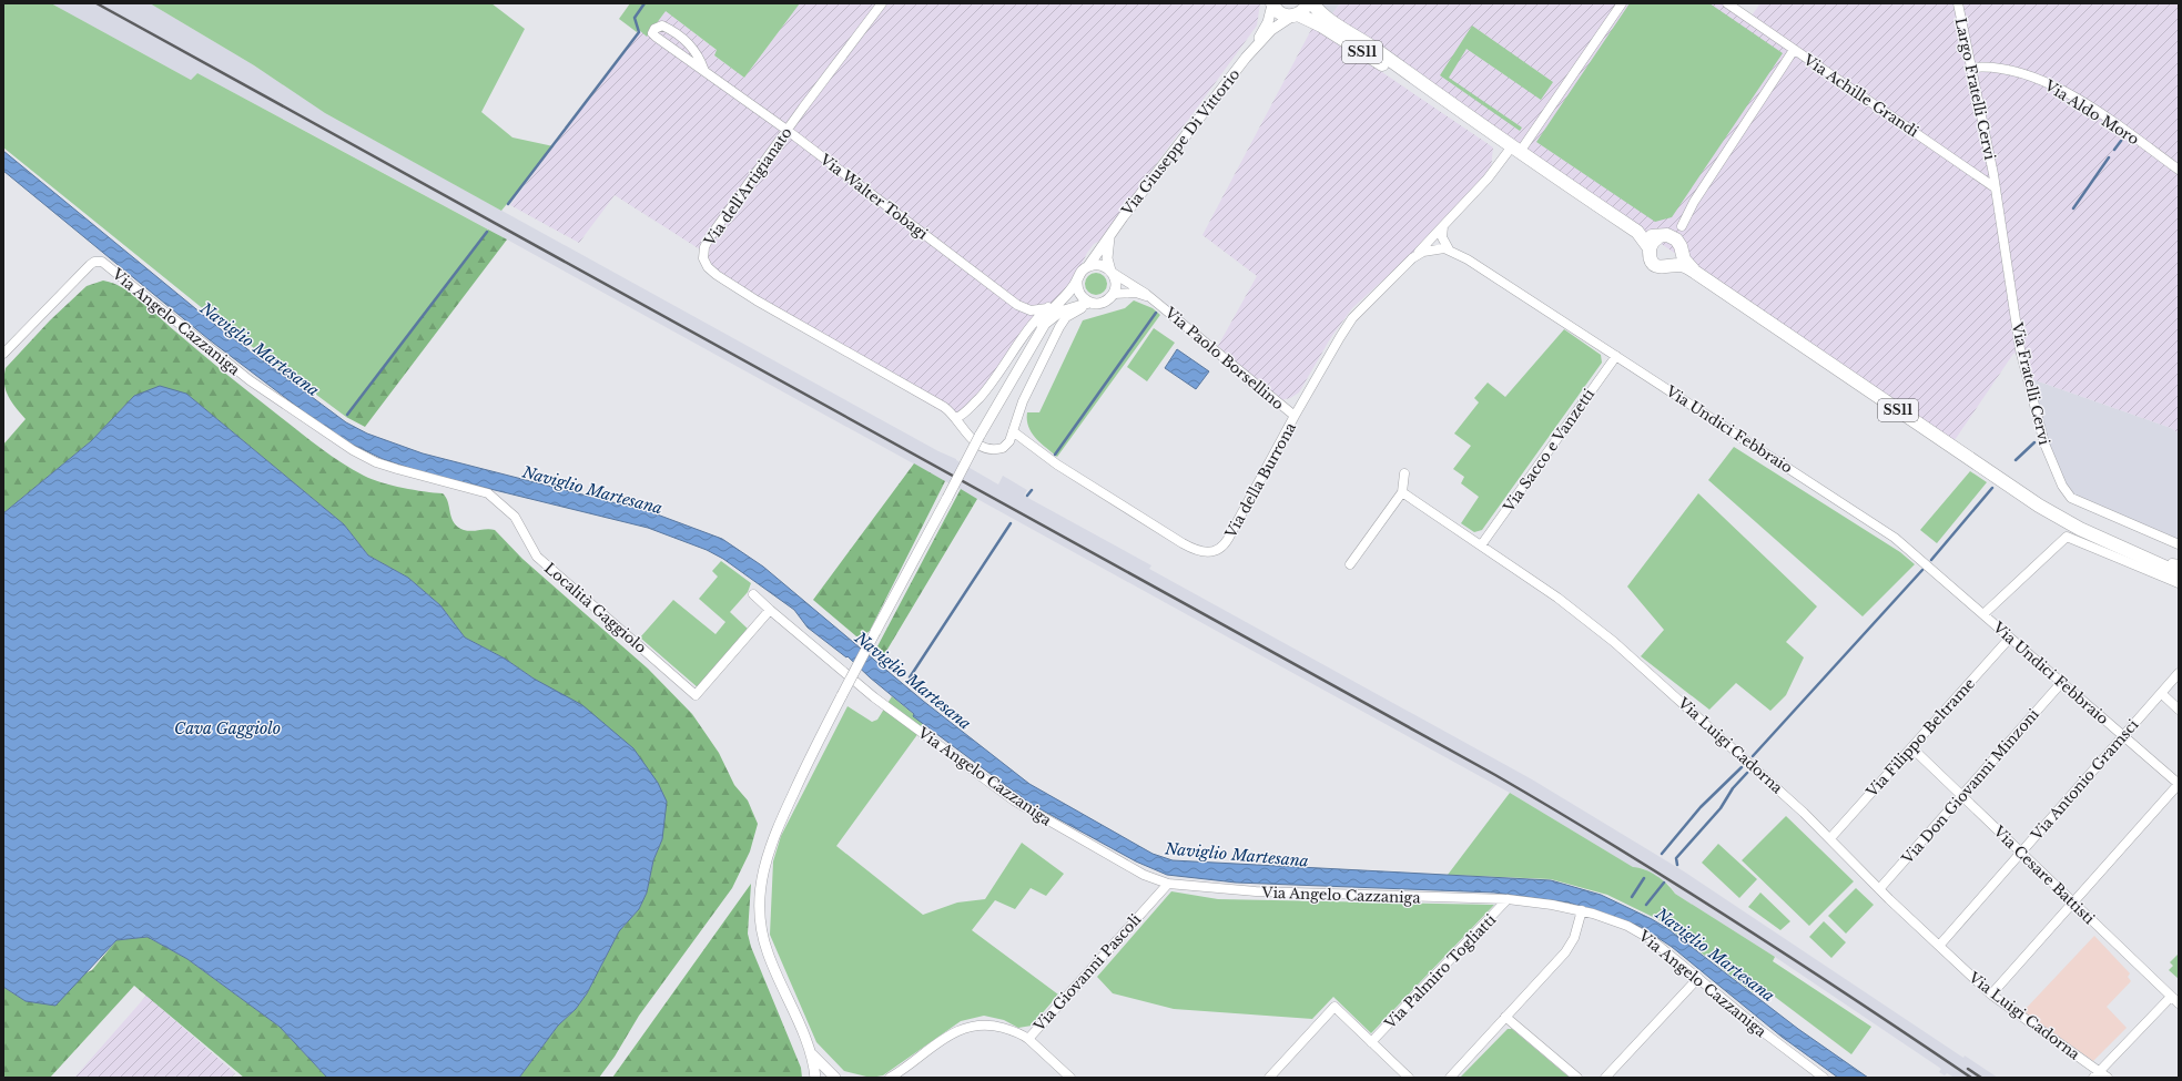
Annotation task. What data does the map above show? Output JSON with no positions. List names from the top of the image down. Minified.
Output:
{"streets":{"main road":["SS11"],"street":["Largo Fratelli Cervi","Via Achille Grandi","Via Aldo Moro","Via Giuseppe Di Vittorio","Via dell'Artigianato","Via Walter Tobagi","Via Angelo Cazzaniga","Via Paolo Borsellino","Via Fratelli Cervi","Via Undici Febbraio","Via Sacco e Vanzetti","Via della Burrona","Località Gaggiolo","Via Filippo Beltrame","Via Luigi Cadorna","Via Antonio Gramsci","Via Don Giovanni Minzoni","Via Cesare Battisti","Via Palmiro Togliatti","Via Giovanni Pascoli"]},"crossings":[["SS11","Via Giuseppe Di Vittorio"],["SS11","Via della Burrona"],["Largo Fratelli Cervi","Via Aldo Moro"],["Largo Fratelli Cervi","Via Fratelli Cervi"],["Via Achille Grandi","Via Fratelli Cervi"],["Via Giuseppe Di Vittorio","Via Paolo Borsellino"],["Via dell'Artigianato","Via Walter Tobagi"],["Via dell'Artigianato","Via della Burrona"],["Via Angelo Cazzaniga","Località Gaggiolo"],["Via Angelo Cazzaniga","Via Palmiro Togliatti"],["Via Angelo Cazzaniga","Via Giovanni Pascoli"],["Via Paolo Borsellino","Via della Burrona"],["Via Undici Febbraio","Via Sacco e Vanzetti"],["Via Undici Febbraio","Via della Burrona"],["Via Undici Febbraio","Via Filippo Beltrame"],["Via Undici Febbraio","Via Antonio Gramsci"],["Via Undici Febbraio","Via Don Giovanni Minzoni"],["Via Sacco e Vanzetti","Via Luigi Cadorna"],["Via Filippo Beltrame","Via Luigi Cadorna"],["Via Filippo Beltrame","Via Cesare Battisti"],["Via Luigi Cadorna","Via Antonio Gramsci"],["Via Luigi Cadorna","Via Don Giovanni Minzoni"],["Via Antonio Gramsci","Via Cesare Battisti"],["Via Don Giovanni Minzoni","Via Cesare Battisti"]],"water":["Naviglio Martesana","Cava Gaggiolo"]}
